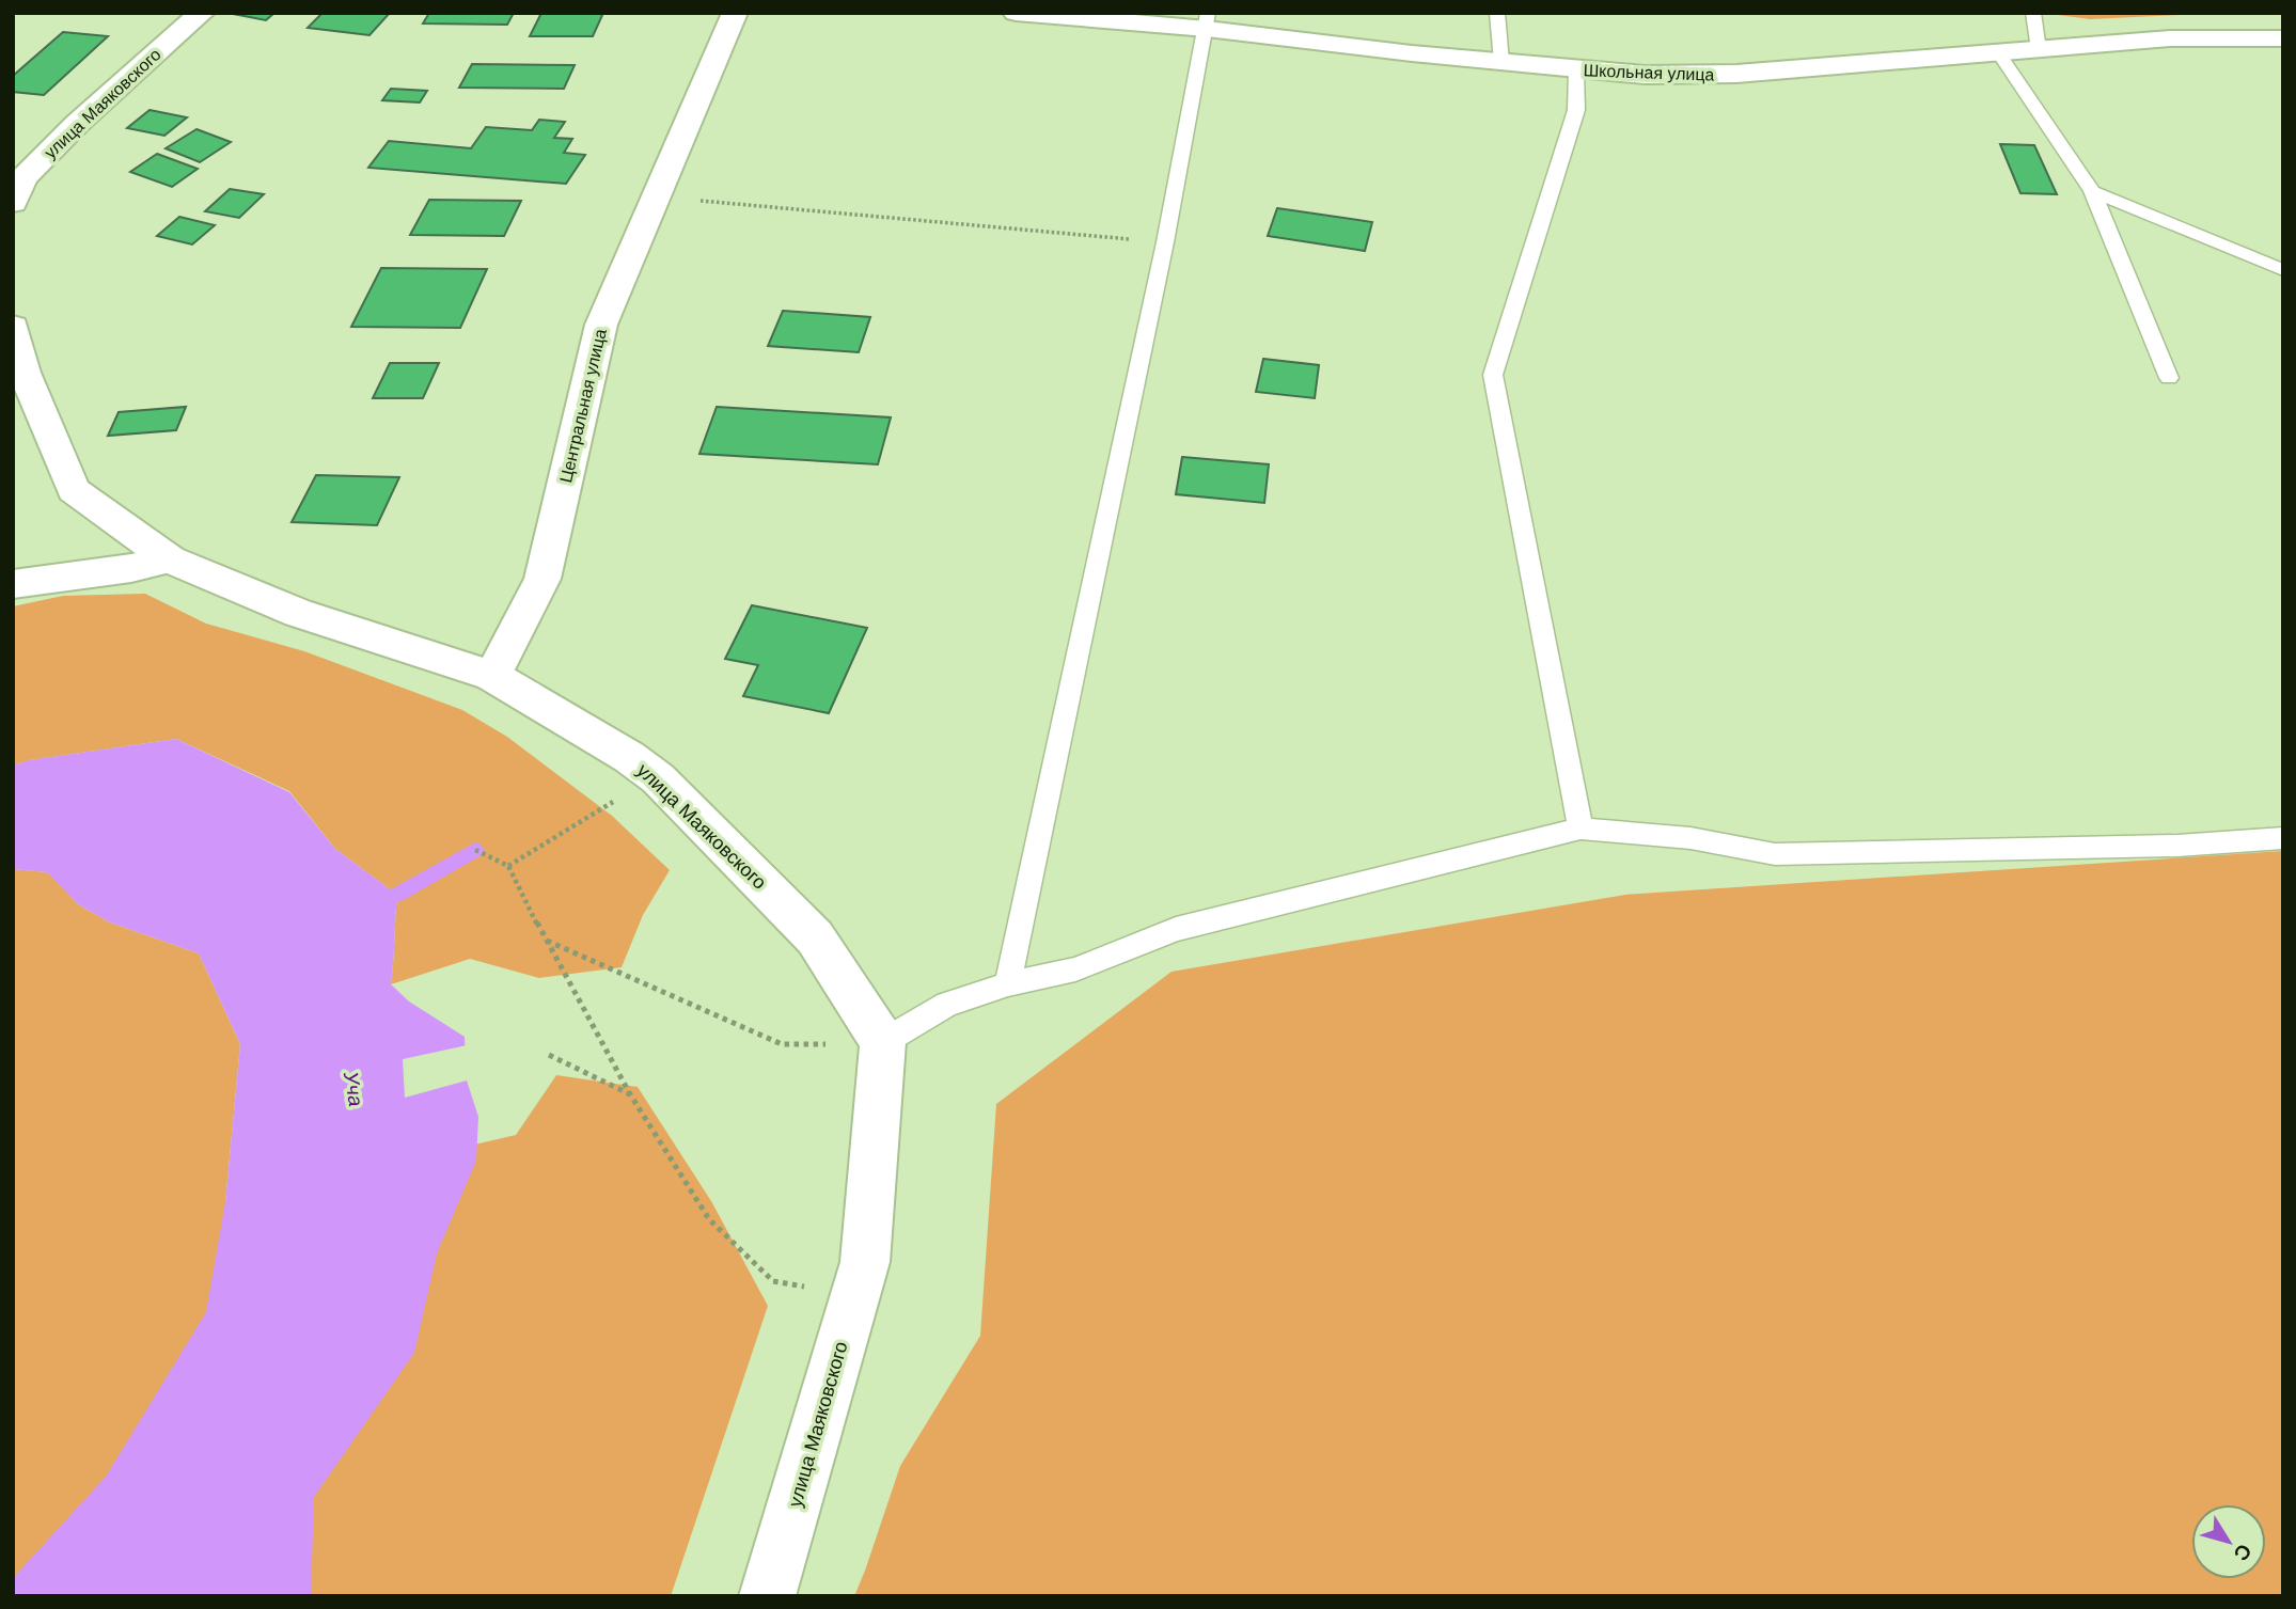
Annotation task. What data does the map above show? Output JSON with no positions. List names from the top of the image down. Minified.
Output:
{"streets":{"street":["Школьная улица","улица Маяковского","Центральная улица"]},"crossings":[["улица Маяковского","Центральная улица"]],"water":["Уча"],"north":"bottom right"}
